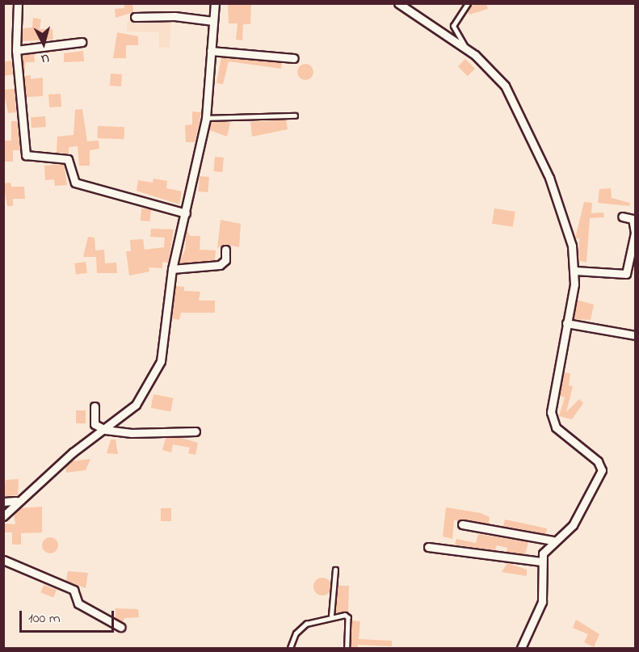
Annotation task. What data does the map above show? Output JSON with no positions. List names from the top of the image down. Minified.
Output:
{"scale_bar":"100 m","north":"bottom"}
